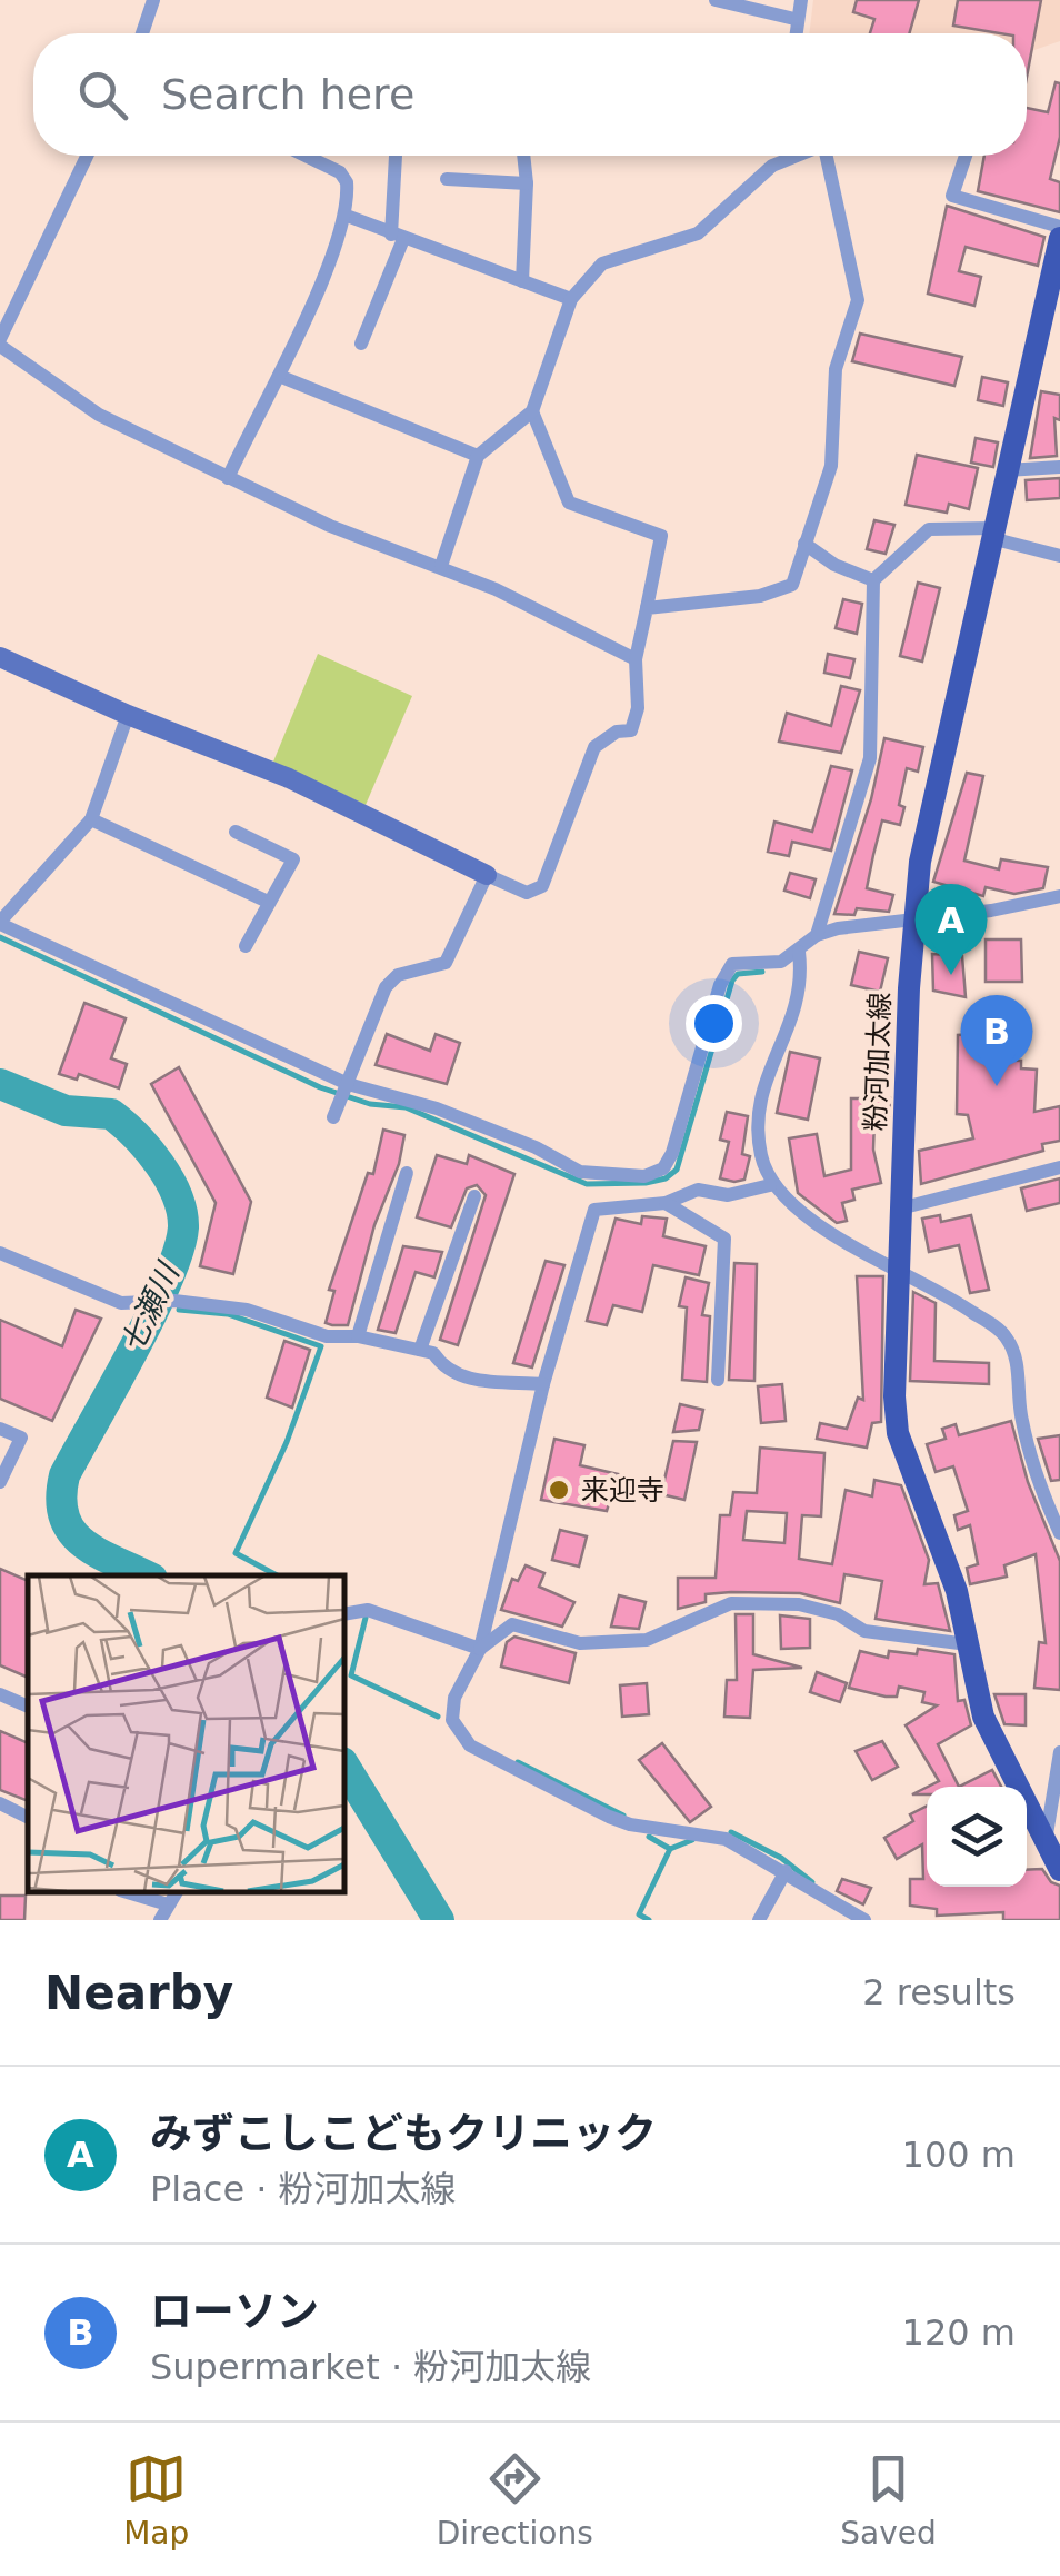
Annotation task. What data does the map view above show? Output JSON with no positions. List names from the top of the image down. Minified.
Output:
{"streets":{"main road":["粉河加太線"]},"water":["七瀬川"],"places":["来迎寺"],"page":{"search":"Search here","pins":["A","B"],"heading":["Nearby","2 results"],"list":[{"mark":"A","name":"みずこしこどもクリニック","note":"Place · 粉河加太線","value":"100 m"},{"mark":"B","name":"ローソン","note":"Supermarket · 粉河加太線","value":"120 m"}],"nav":["Map","Directions","Saved"]}}
